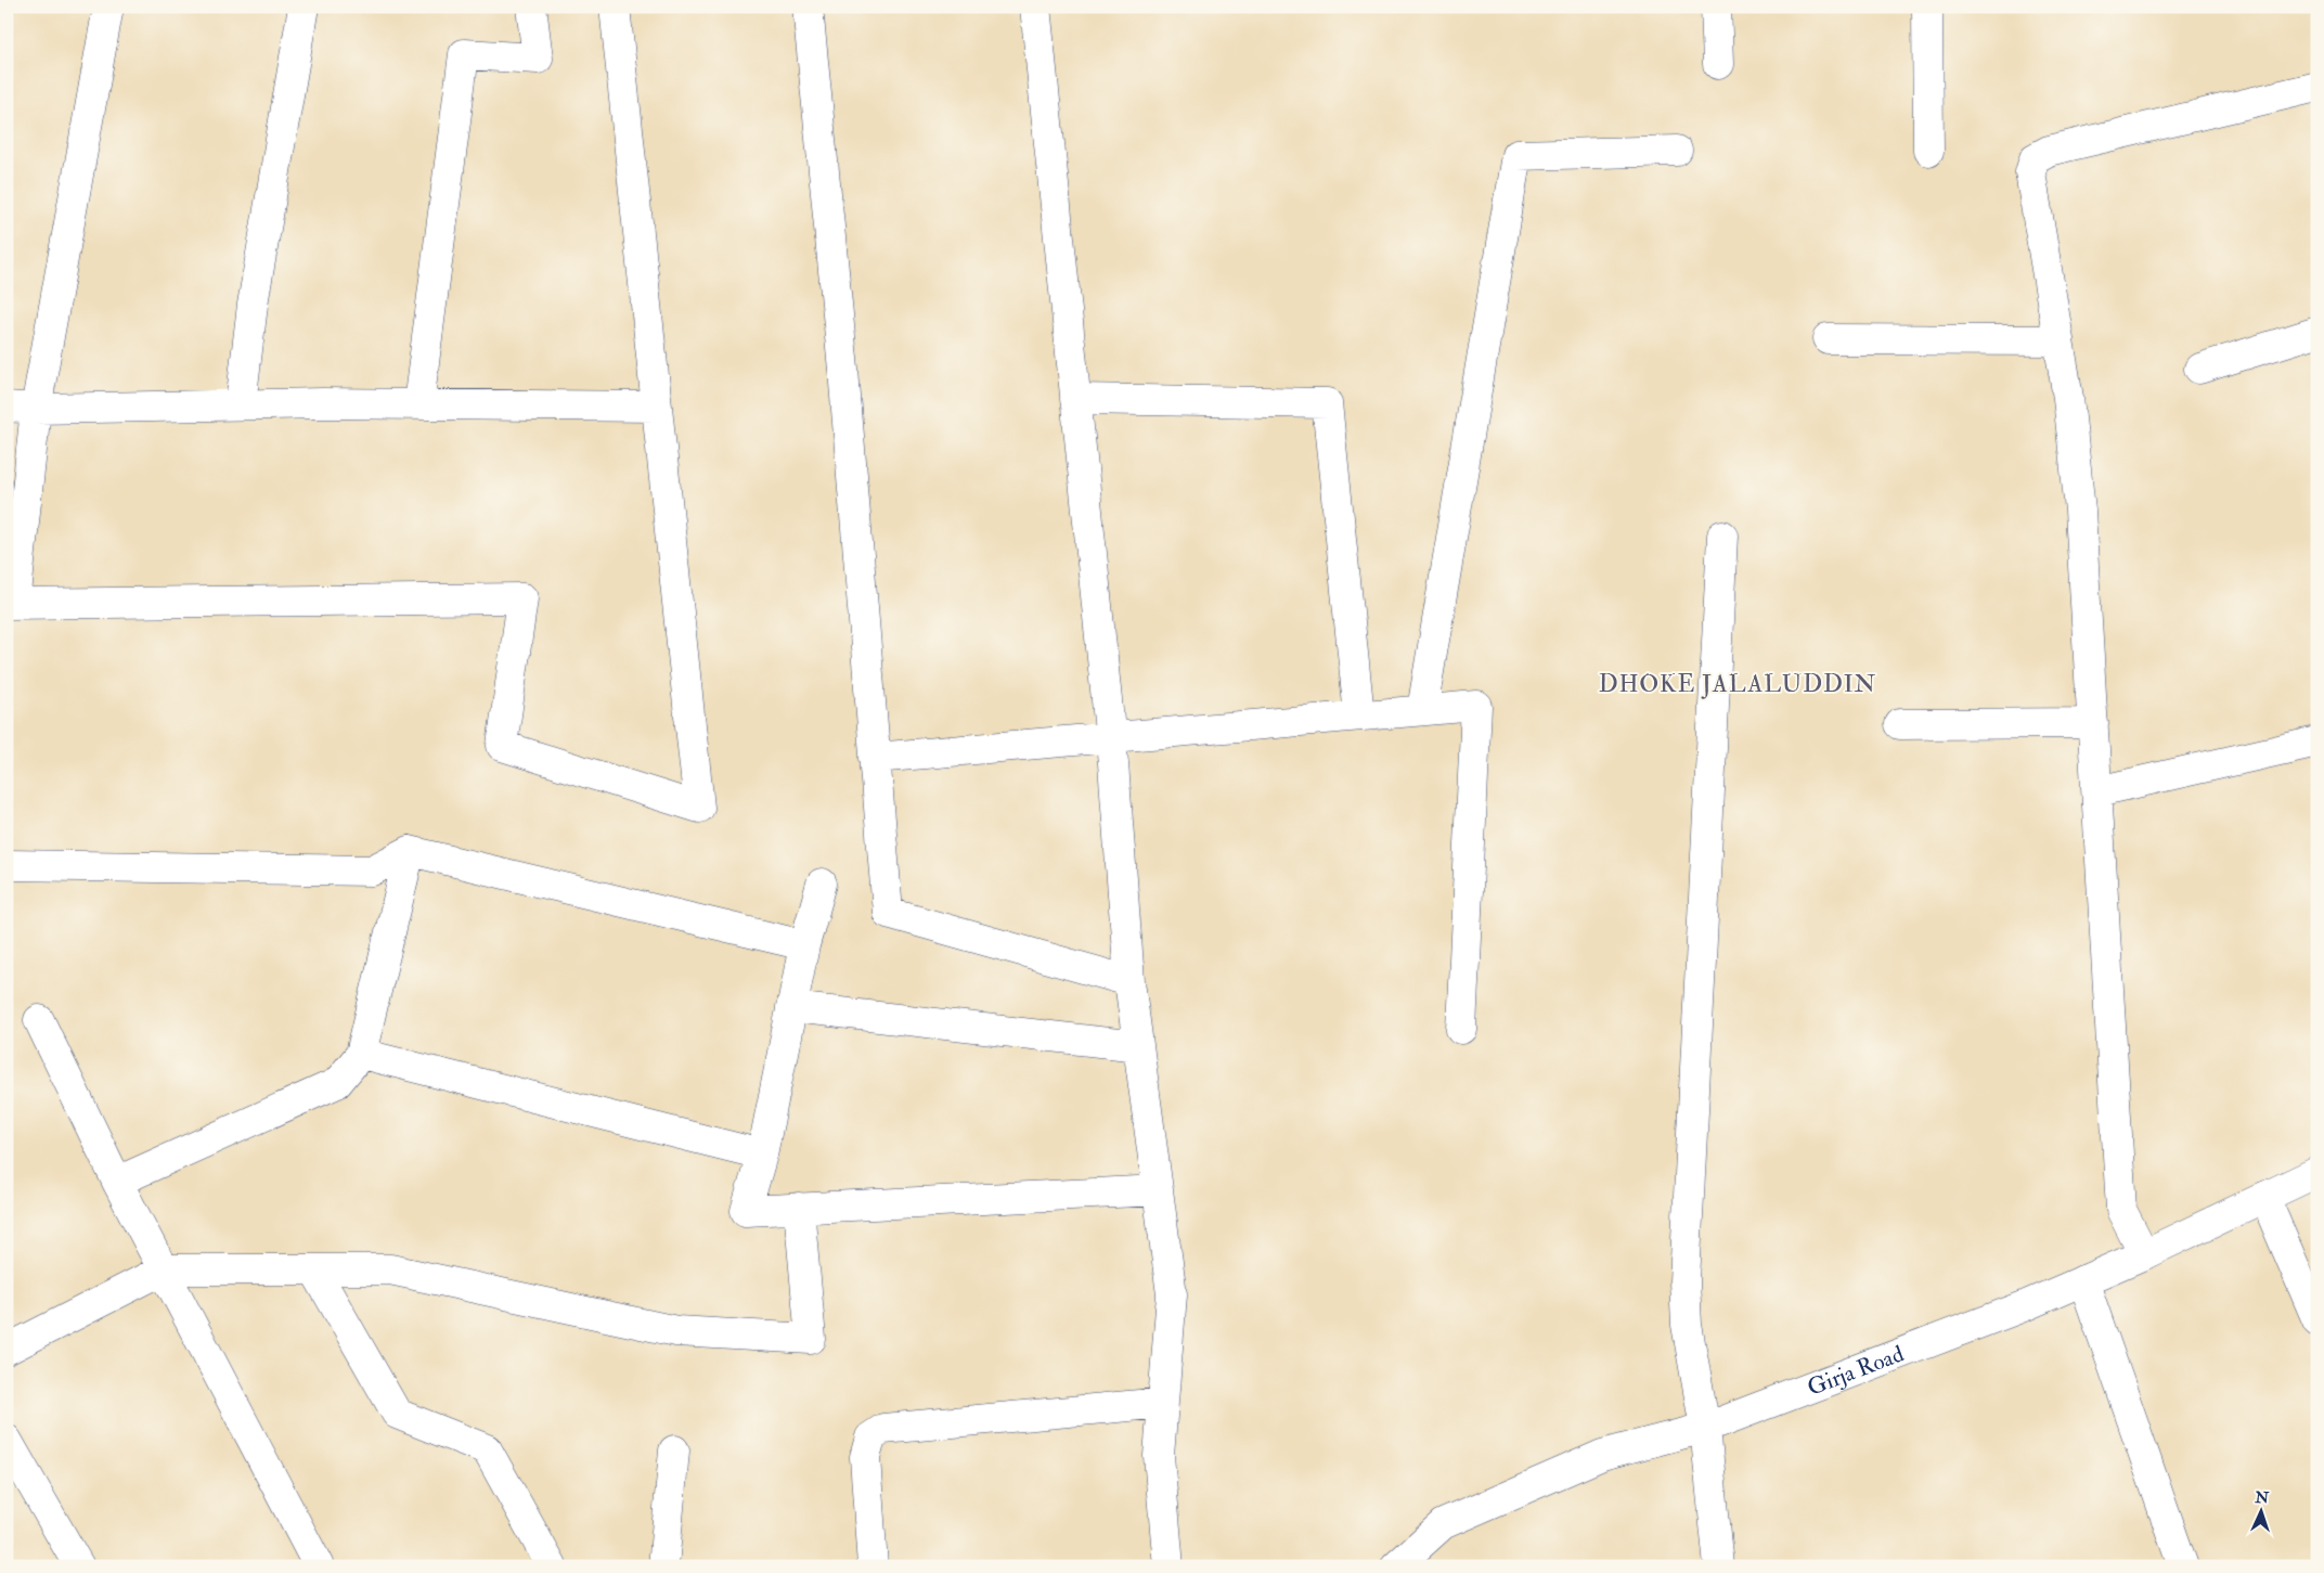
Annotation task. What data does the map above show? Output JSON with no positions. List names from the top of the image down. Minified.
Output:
{"streets":{"street":["Girja Road"]},"districts":["DHOKE JALALUDDIN"],"north":"top"}
